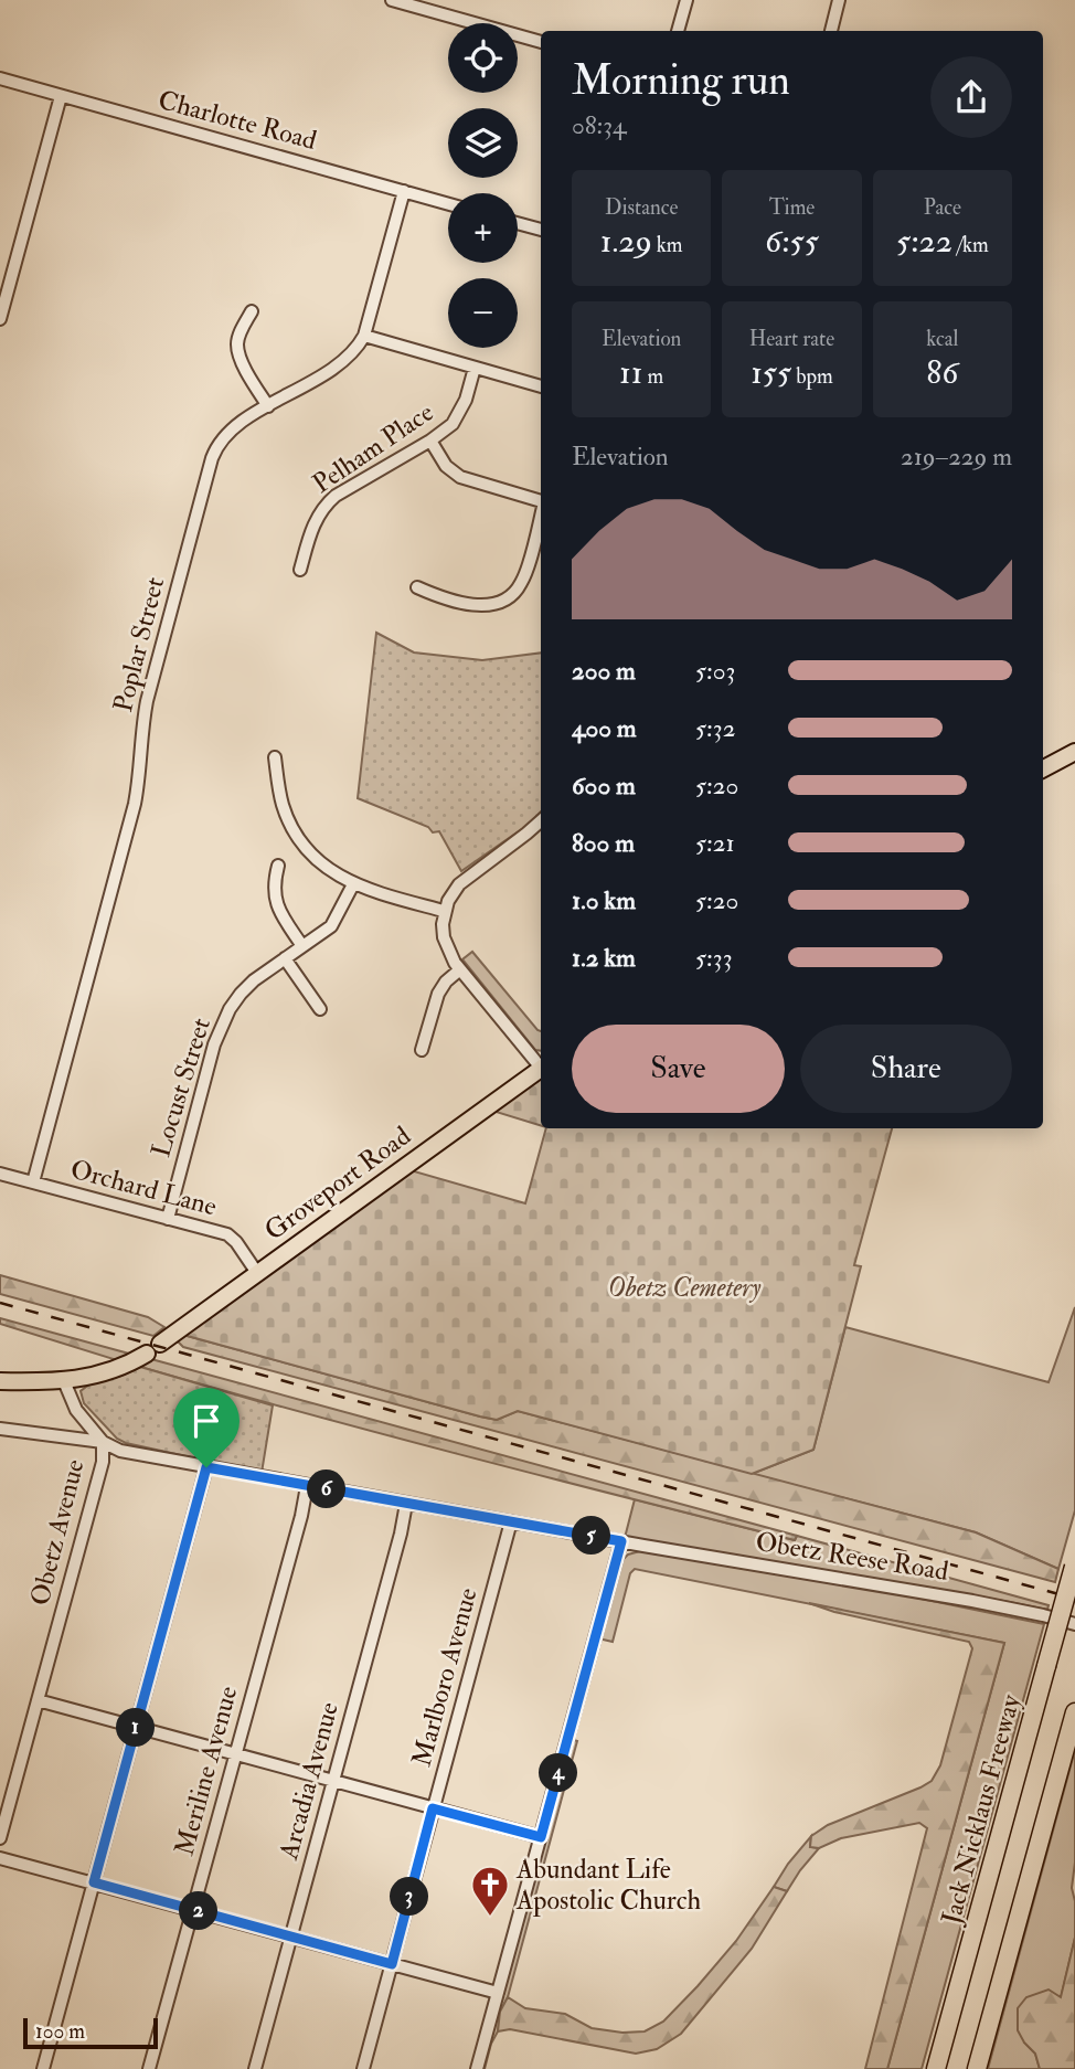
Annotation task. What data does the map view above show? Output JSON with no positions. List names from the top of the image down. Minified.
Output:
{"streets":{"highway":["Jack Nicklaus Freeway"],"main road":["Groveport Road"],"street":["Charlotte Road","Pelham Place","Poplar Street","Locust Street","Orchard Lane","Obetz Avenue","Obetz Reese Road","Marlboro Avenue","Meriline Avenue","Arcadia Avenue"]},"crossings":[["Charlotte Road","Poplar Street"],["Poplar Street","Orchard Lane"],["Locust Street","Orchard Lane"],["Groveport Road","Orchard Lane"],["Groveport Road","Obetz Avenue"],["Obetz Avenue","Obetz Reese Road"],["Obetz Reese Road","Marlboro Avenue"],["Obetz Reese Road","Meriline Avenue"],["Obetz Reese Road","Arcadia Avenue"]],"parks":["Obetz Cemetery"],"places":{"church":["Abundant Life Apostolic Church"]},"scale_bar":"100 m","page":{"map_buttons":["+","−"],"heading":["Morning run","08:34"],"stats":[["Distance","1.29 km"],["Time","6:55"],["Pace","5:22 /km"],["Elevation","11 m"],["Heart rate","155 bpm"],["kcal","86"]],"chart":["Elevation","219–229 m"],"list":[{"name":"200 m","note":"5:03"},{"name":"400 m","note":"5:32"},{"name":"600 m","note":"5:20"},{"name":"800 m","note":"5:21"},{"name":"1.0 km","note":"5:20"},{"name":"1.2 km","note":"5:33"}],"buttons":["Save","Share"],"pins":["6","5","1","4","3","2"],"scale":"100 m"}}
